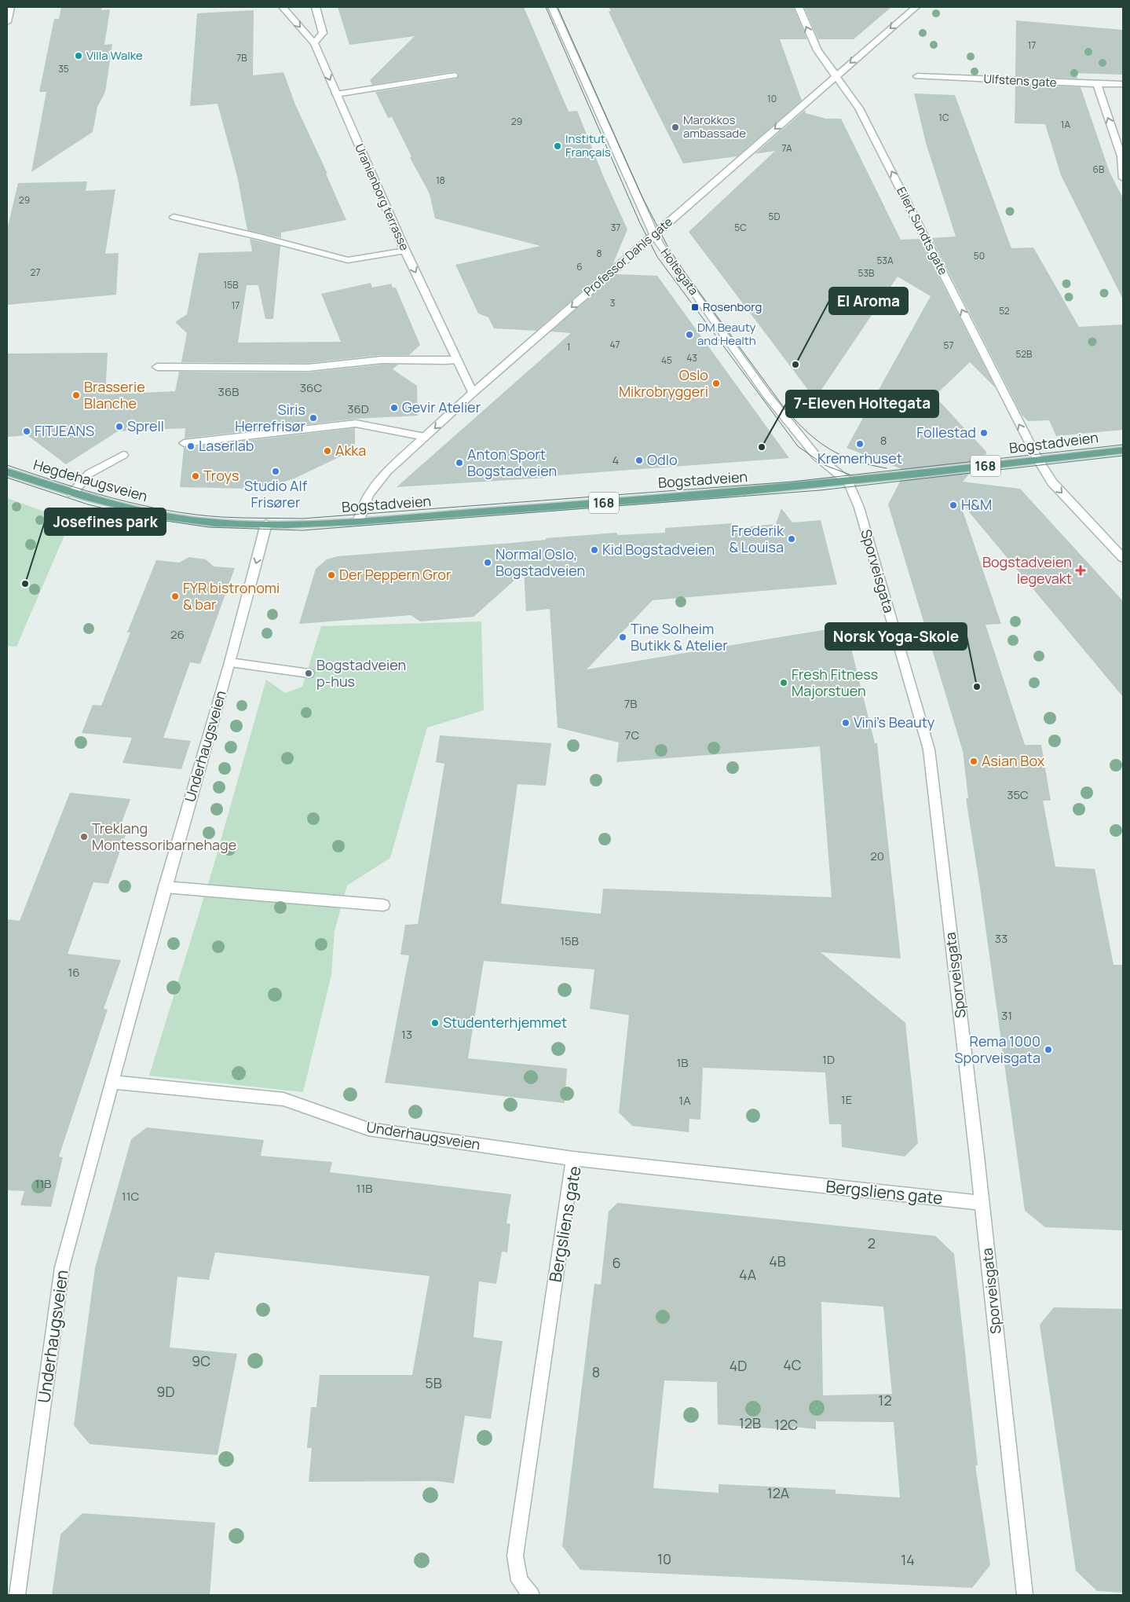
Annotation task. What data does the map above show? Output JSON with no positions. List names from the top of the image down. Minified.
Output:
{"streets":{"main road":["Bogstadveien","168","Hegdehaugsveien"],"street":["Ulfstens gate","Uranienborg terrasse","Eilert Sundts gate","Professor Dahls gate","Holtegata","Sporveisgata","Underhaugsveien","Bergsliens gate"]},"crossings":[["Uranienborg terrasse","Professor Dahls gate"],["Eilert Sundts gate","Professor Dahls gate"],["Eilert Sundts gate","Bogstadveien"],["Professor Dahls gate","Holtegata"],["Professor Dahls gate","Bogstadveien"],["Holtegata","Bogstadveien"],["Holtegata","Sporveisgata"],["Bogstadveien","Hegdehaugsveien"],["Bogstadveien","Sporveisgata"],["Hegdehaugsveien","Underhaugsveien"],["Sporveisgata","Bergsliens gate"],["Underhaugsveien","Bergsliens gate"]],"one_way":["Uranienborg terrasse","Professor Dahls gate"],"places":{"other":["Villa Walke","Marokkos ambassade","Institut Français","DM Beauty and Health","El Aroma","Oslo Mikrobryggeri","Brasserie Blanche","Gevir Atelier","Siris Herrefrisør","Sprell","FITJEANS","Follestad","Kremerhuset","Laserlab","7-Eleven Holtegata","Akka","Odlo","Anton Sport Bogstadveien","Studio Alf Frisører","Troys","H&M","Frederik & Louisa","Kid Bogstadveien","Normal Oslo, Bogstadveien","Der Peppern Gror","Josefines park","FYR bistronomi & bar","Tine Solheim Butikk & Atelier","Bogstadveien p-hus","Fresh Fitness Majorstuen","Norsk Yoga-Skole","Vini's Beauty","Asian Box","Treklang Montessoribarnehage","Studenterhjemmet","Rema 1000 Sporveisgata"],"transit":["Rosenborg"],"health":["Bogstadveien legevakt"]},"house_numbers":["17","7B","35","10","1C","29","1A","7A","6B","18","29","5D","37","5C","8","50","53A","6","27","53B","15B","3","17","52","47","57","1","52B","43","45","36C","36B","36D","8","4","26","7B","7C","35C","20","33","15B","16","31","13","1D","1B","1E","1A","11B","11B","11C","2","4B","6","4A","9C","4C","4D","8","5B","9D","12","12B","12C","12A","10","14"]}
